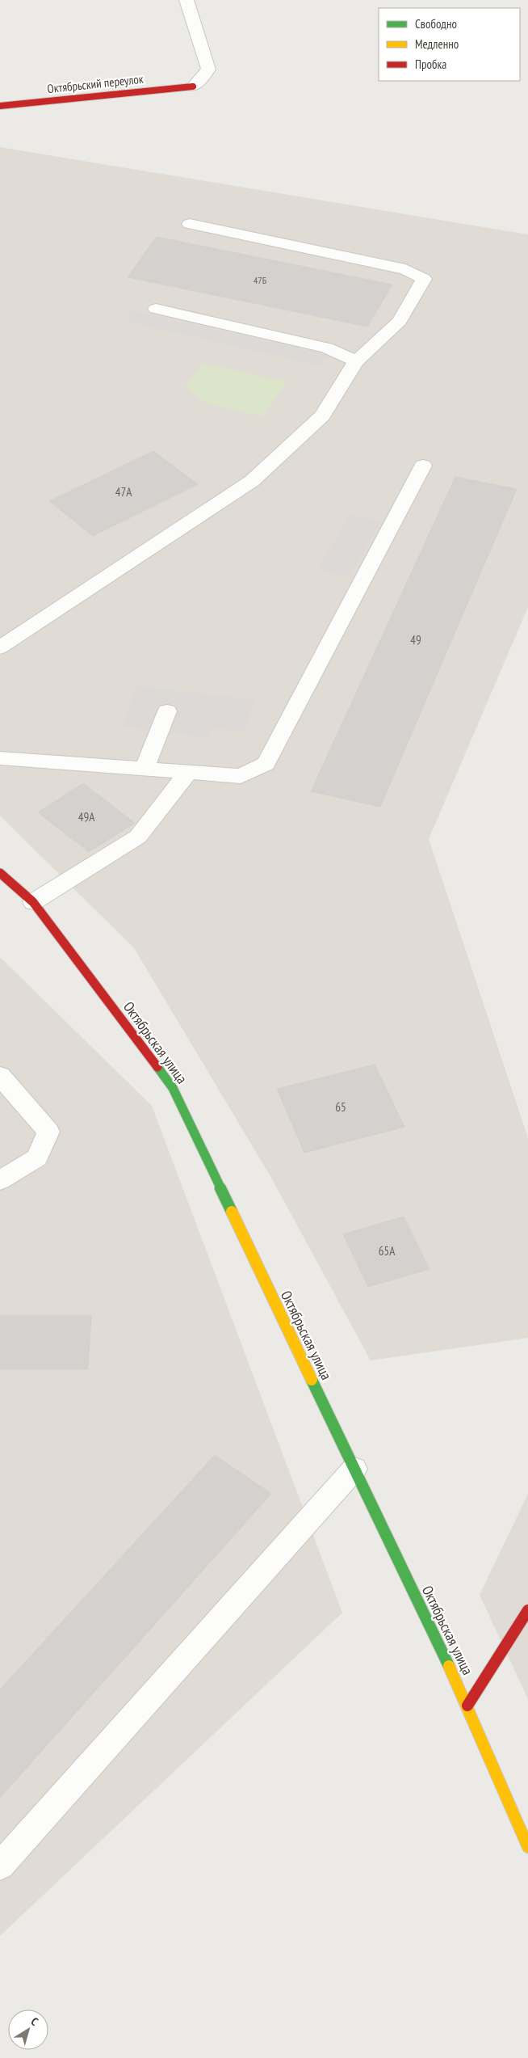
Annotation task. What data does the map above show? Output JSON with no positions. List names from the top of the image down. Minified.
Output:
{"streets":{"street":["Октябрьский переулок","Октябрьская улица"]},"house_numbers":["47Б","47А","49","49А","65","65А"],"legend":["Свободно","Медленно","Пробка"],"north":"top right"}
